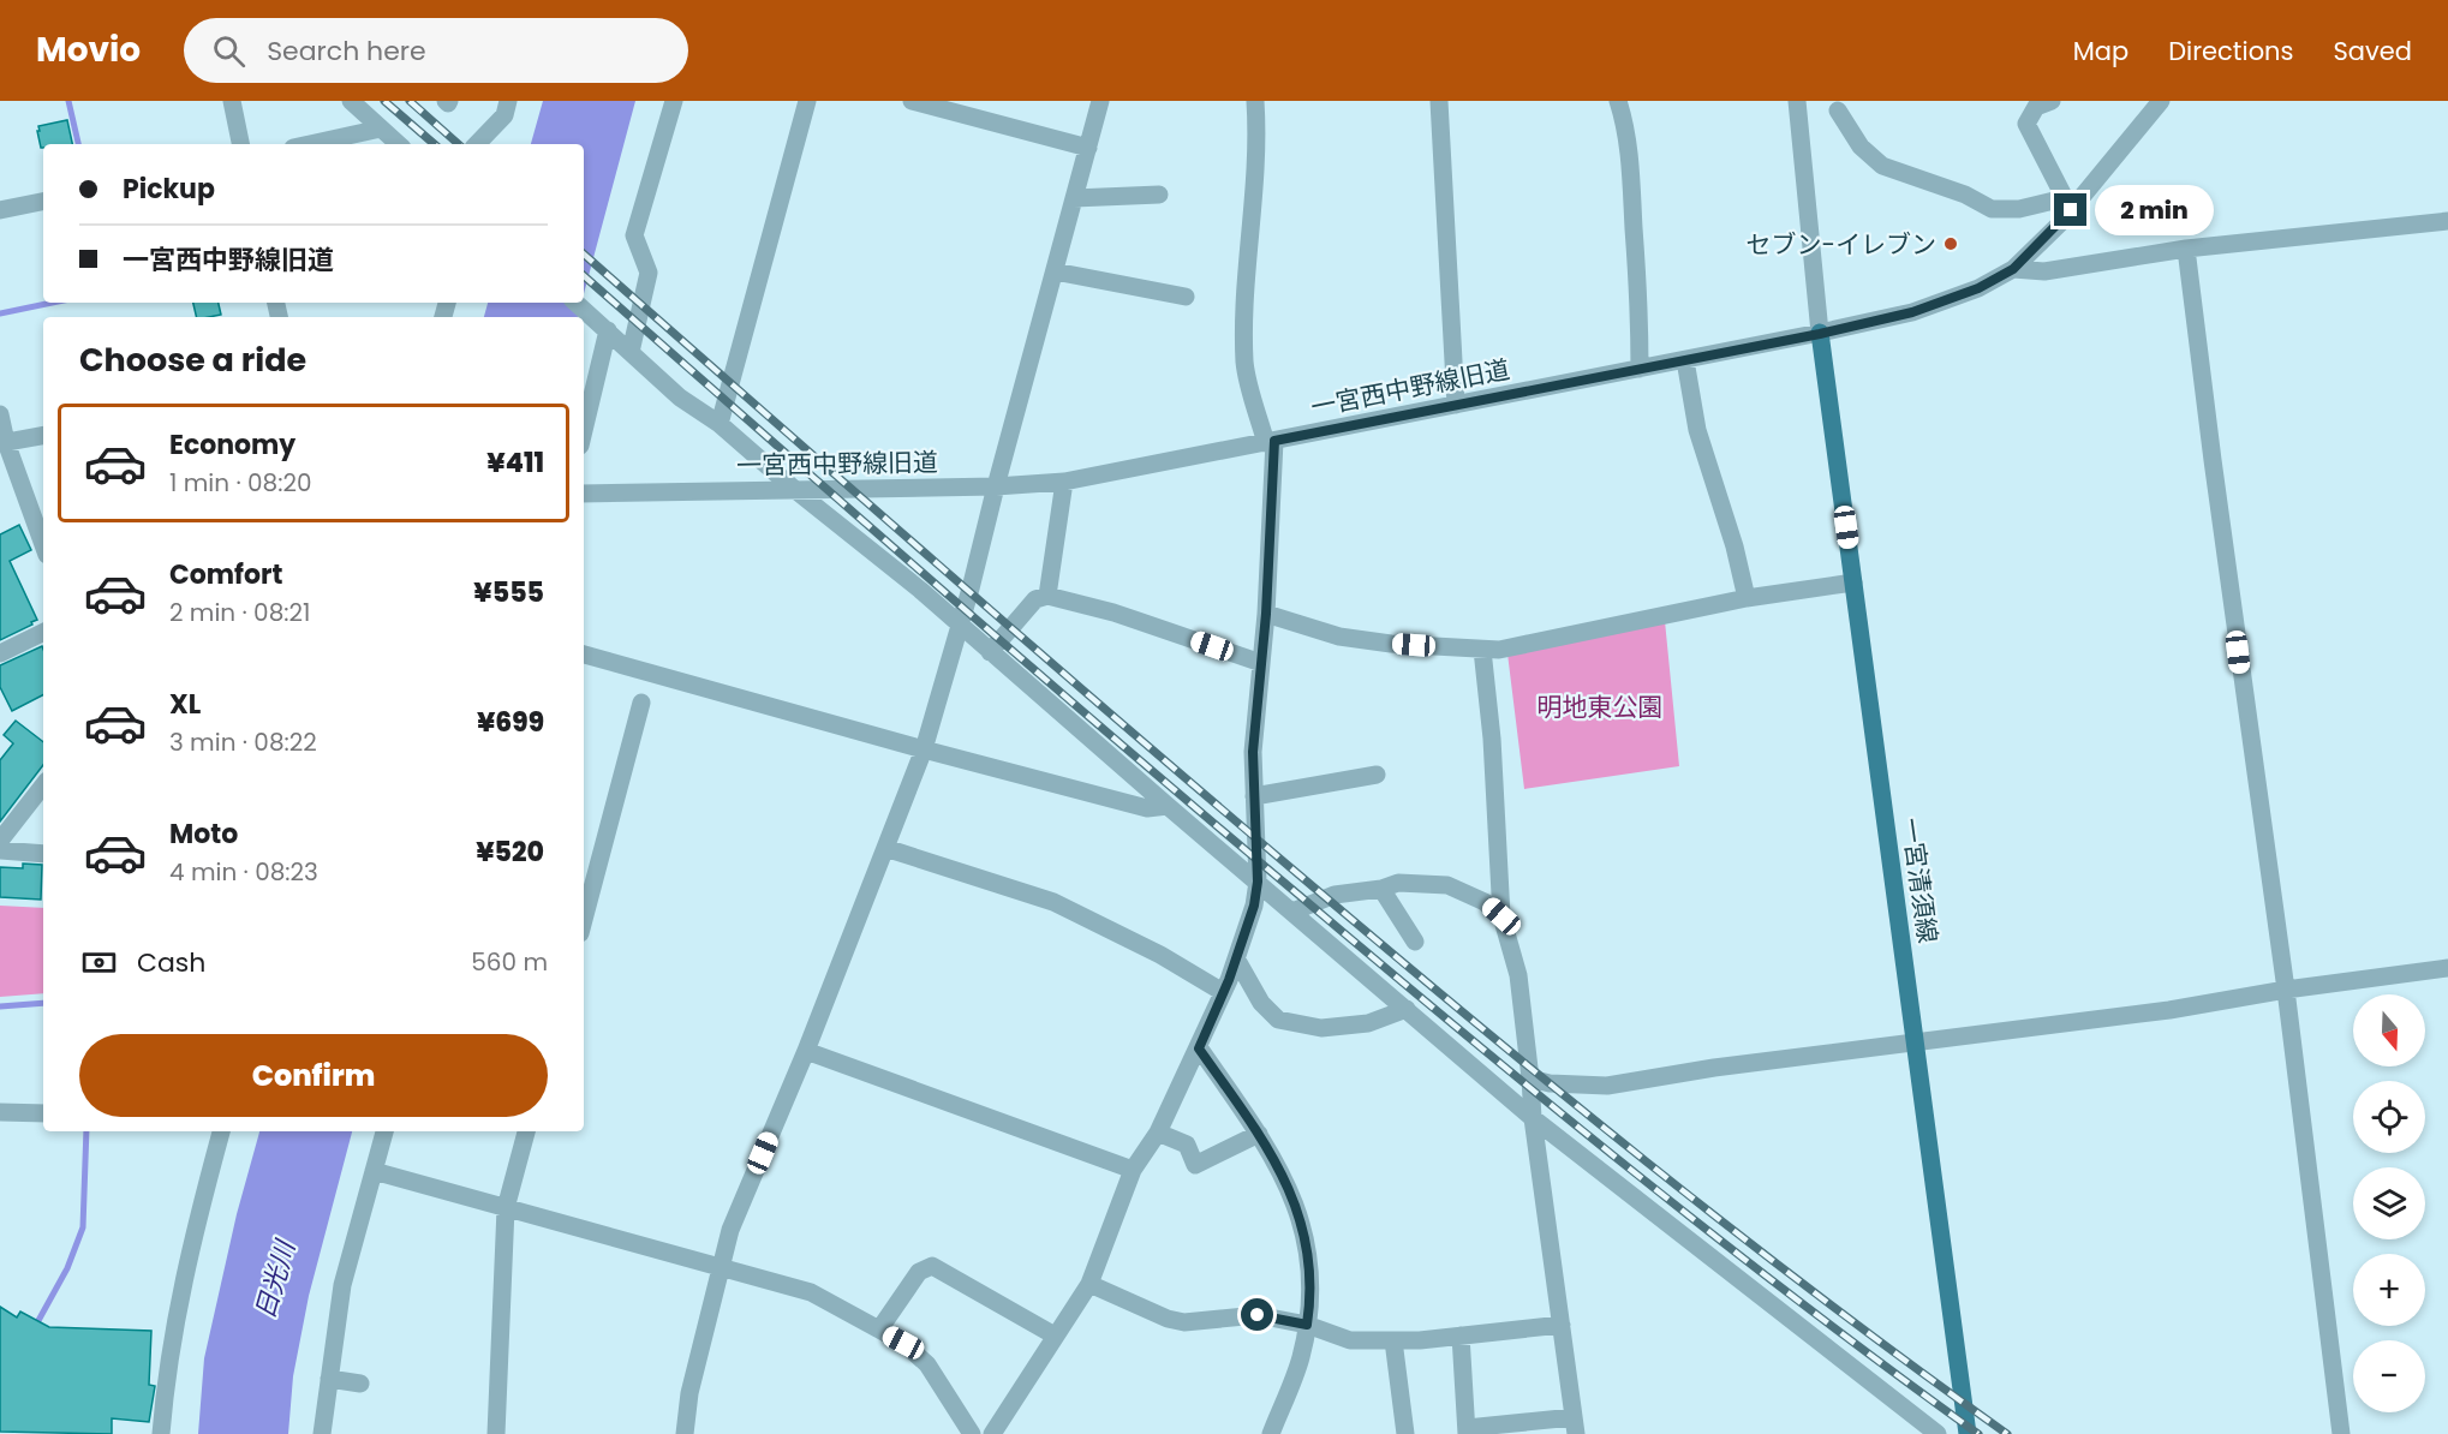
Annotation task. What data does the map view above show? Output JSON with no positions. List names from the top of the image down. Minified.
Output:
{"streets":{"main road":["一宮清須線"],"street":["一宮西中野線旧道"]},"crossings":[["一宮西中野線旧道","一宮清須線"]],"water":["日光川"],"parks":["明地東公園"],"places":["セブン-イレブン"],"north":"bottom","page":{"header":"Movio","search":"Search here","nav":["Map","Directions","Saved"],"banner":["Pickup","一宮西中野線旧道"],"bubble":"2 min","heading":"Choose a ride","list":[{"name":"Economy","note":"1 min · 08:20","value":"¥411"},{"name":"Comfort","note":"2 min · 08:21","value":"¥555"},{"name":"XL","note":"3 min · 08:22","value":"¥699"},{"name":"Moto","note":"4 min · 08:23","value":"¥520"}],"pay":["Cash","560 m"],"map_buttons":["+","−"],"buttons":"Confirm"}}
